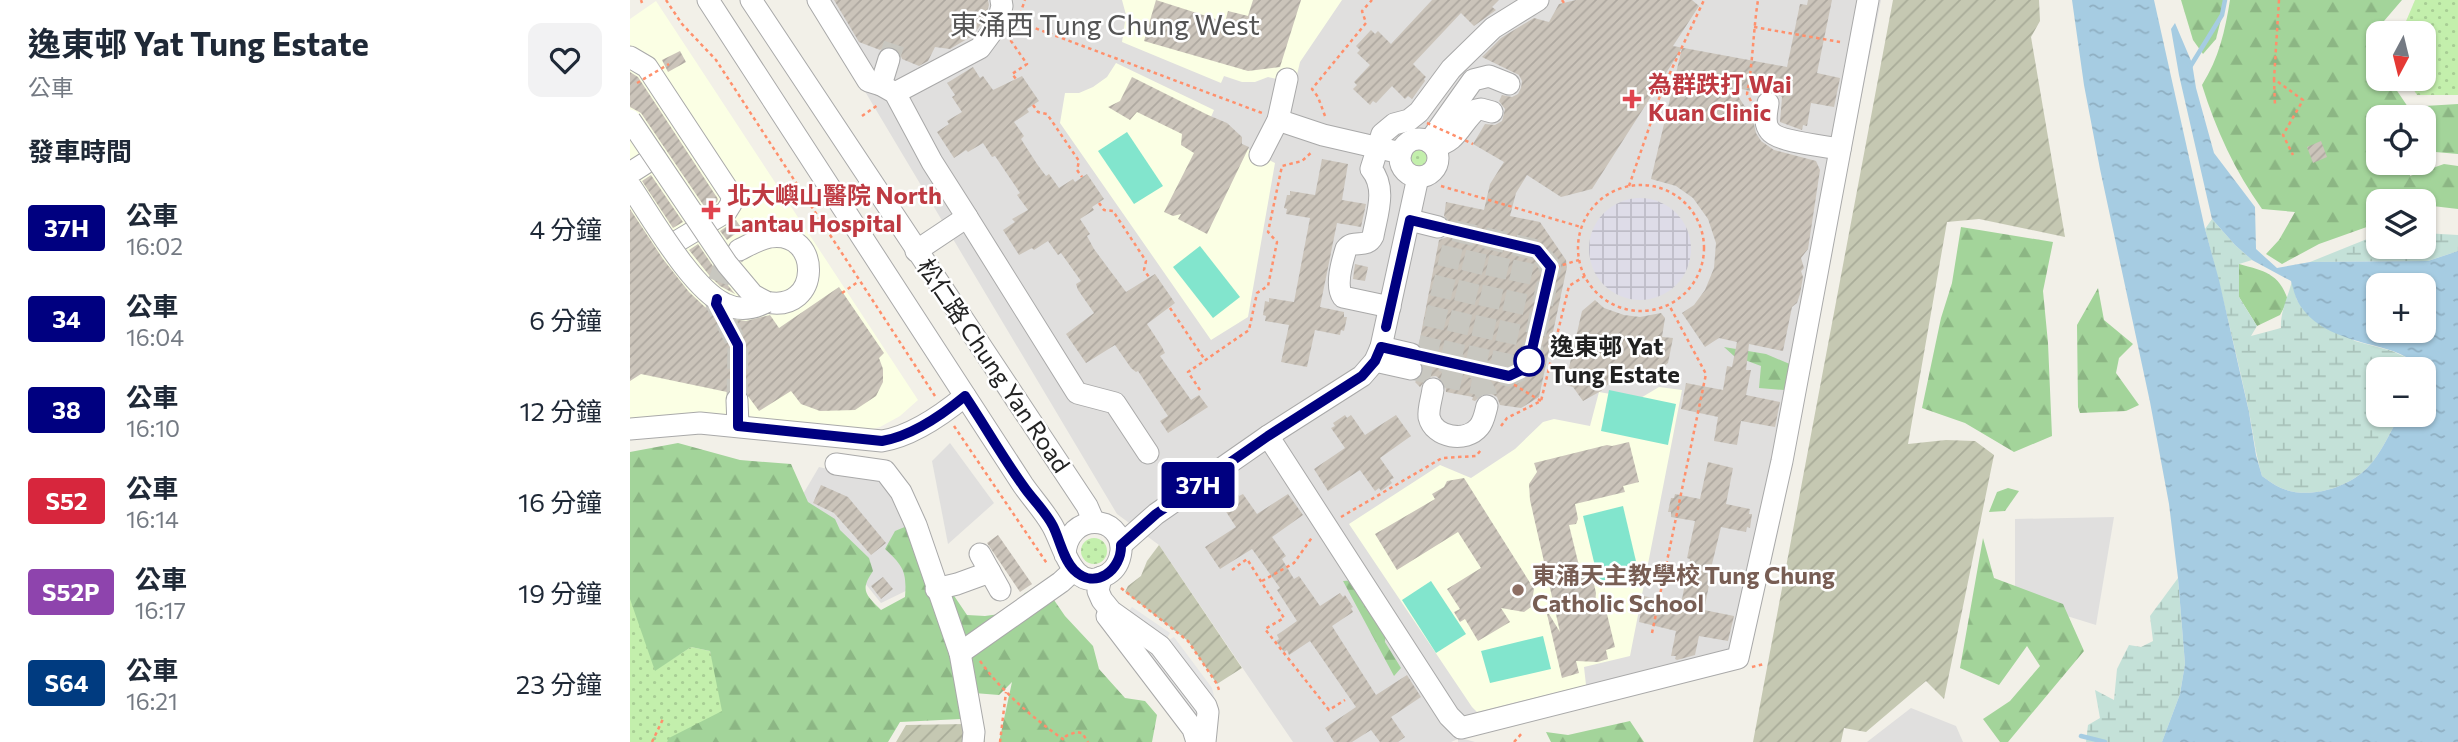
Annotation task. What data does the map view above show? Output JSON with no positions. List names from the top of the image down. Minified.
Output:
{"streets":{"street":["松仁路 Chung Yan Road"]},"districts":["東涌西 Tung Chung West"],"places":{"health":["為群跌打 Wai Kuan Clinic","北大嶼山醫院 North Lantau Hospital"],"other":["逸東邨 Yat Tung Estate","東涌天主教學校 Tung Chung Catholic School"]},"lines":["bus line 37H"],"north":"bottom","page":{"heading":[["逸東邨 Yat Tung Estate","公車"],"發車時間"],"on_map":"37H","map_buttons":["+","−"],"list":[{"mark":"37H","name":"公車","note":"16:02","value":"4 分鐘"},{"mark":"34","name":"公車","note":"16:04","value":"6 分鐘"},{"mark":"38","name":"公車","note":"16:10","value":"12 分鐘"},{"mark":"S52","name":"公車","note":"16:14","value":"16 分鐘"},{"mark":"S52P","name":"公車","note":"16:17","value":"19 分鐘"},{"mark":"S64","name":"公車","note":"16:21","value":"23 分鐘"}]}}
